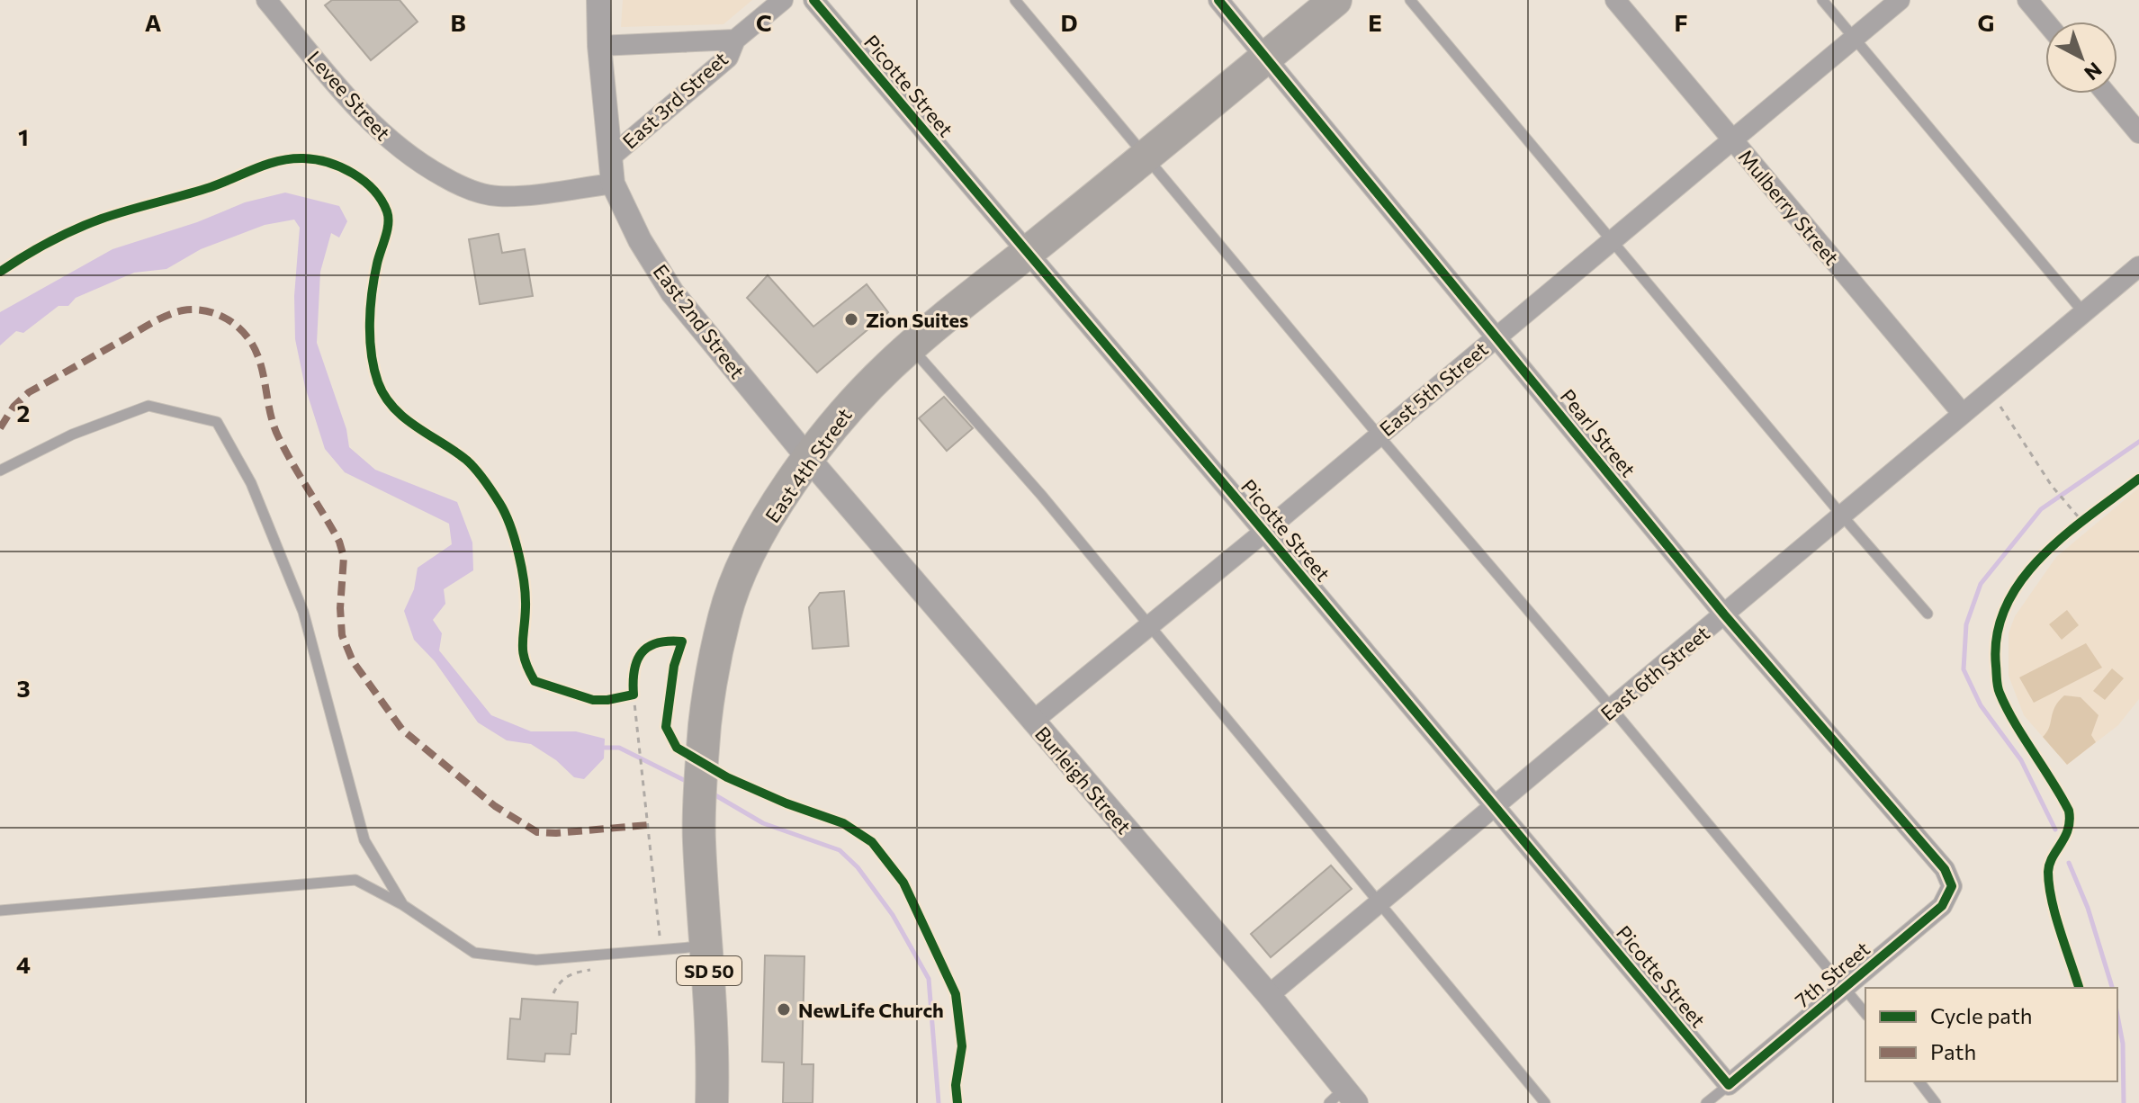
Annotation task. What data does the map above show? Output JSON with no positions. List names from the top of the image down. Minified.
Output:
{"streets":{"highway":["East 4th Street","SD 50"],"street":["Picotte Street","Levee Street","East 3rd Street","Mulberry Street","East 2nd Street","East 5th Street","Pearl Street","East 6th Street","Burleigh Street","7th Street"]},"crossings":[["Picotte Street","East 5th Street"],["Picotte Street","East 4th Street"],["Picotte Street","East 6th Street"],["Picotte Street","7th Street"],["Levee Street","East 2nd Street"],["East 3rd Street","East 2nd Street"],["Mulberry Street","East 5th Street"],["Mulberry Street","East 6th Street"],["East 2nd Street","East 4th Street"],["East 2nd Street","Burleigh Street"],["East 5th Street","Pearl Street"],["East 5th Street","Burleigh Street"],["Pearl Street","East 4th Street"],["Pearl Street","East 6th Street"],["Pearl Street","7th Street"],["East 4th Street","Burleigh Street"],["East 6th Street","Burleigh Street"]],"places":["Zion Suites","NewLife Church"],"legend":["Cycle path","Path"],"north":"bottom right","grid":{"columns":["A","B","C","D","E","F","G"],"rows":["1","2","3","4"]}}
